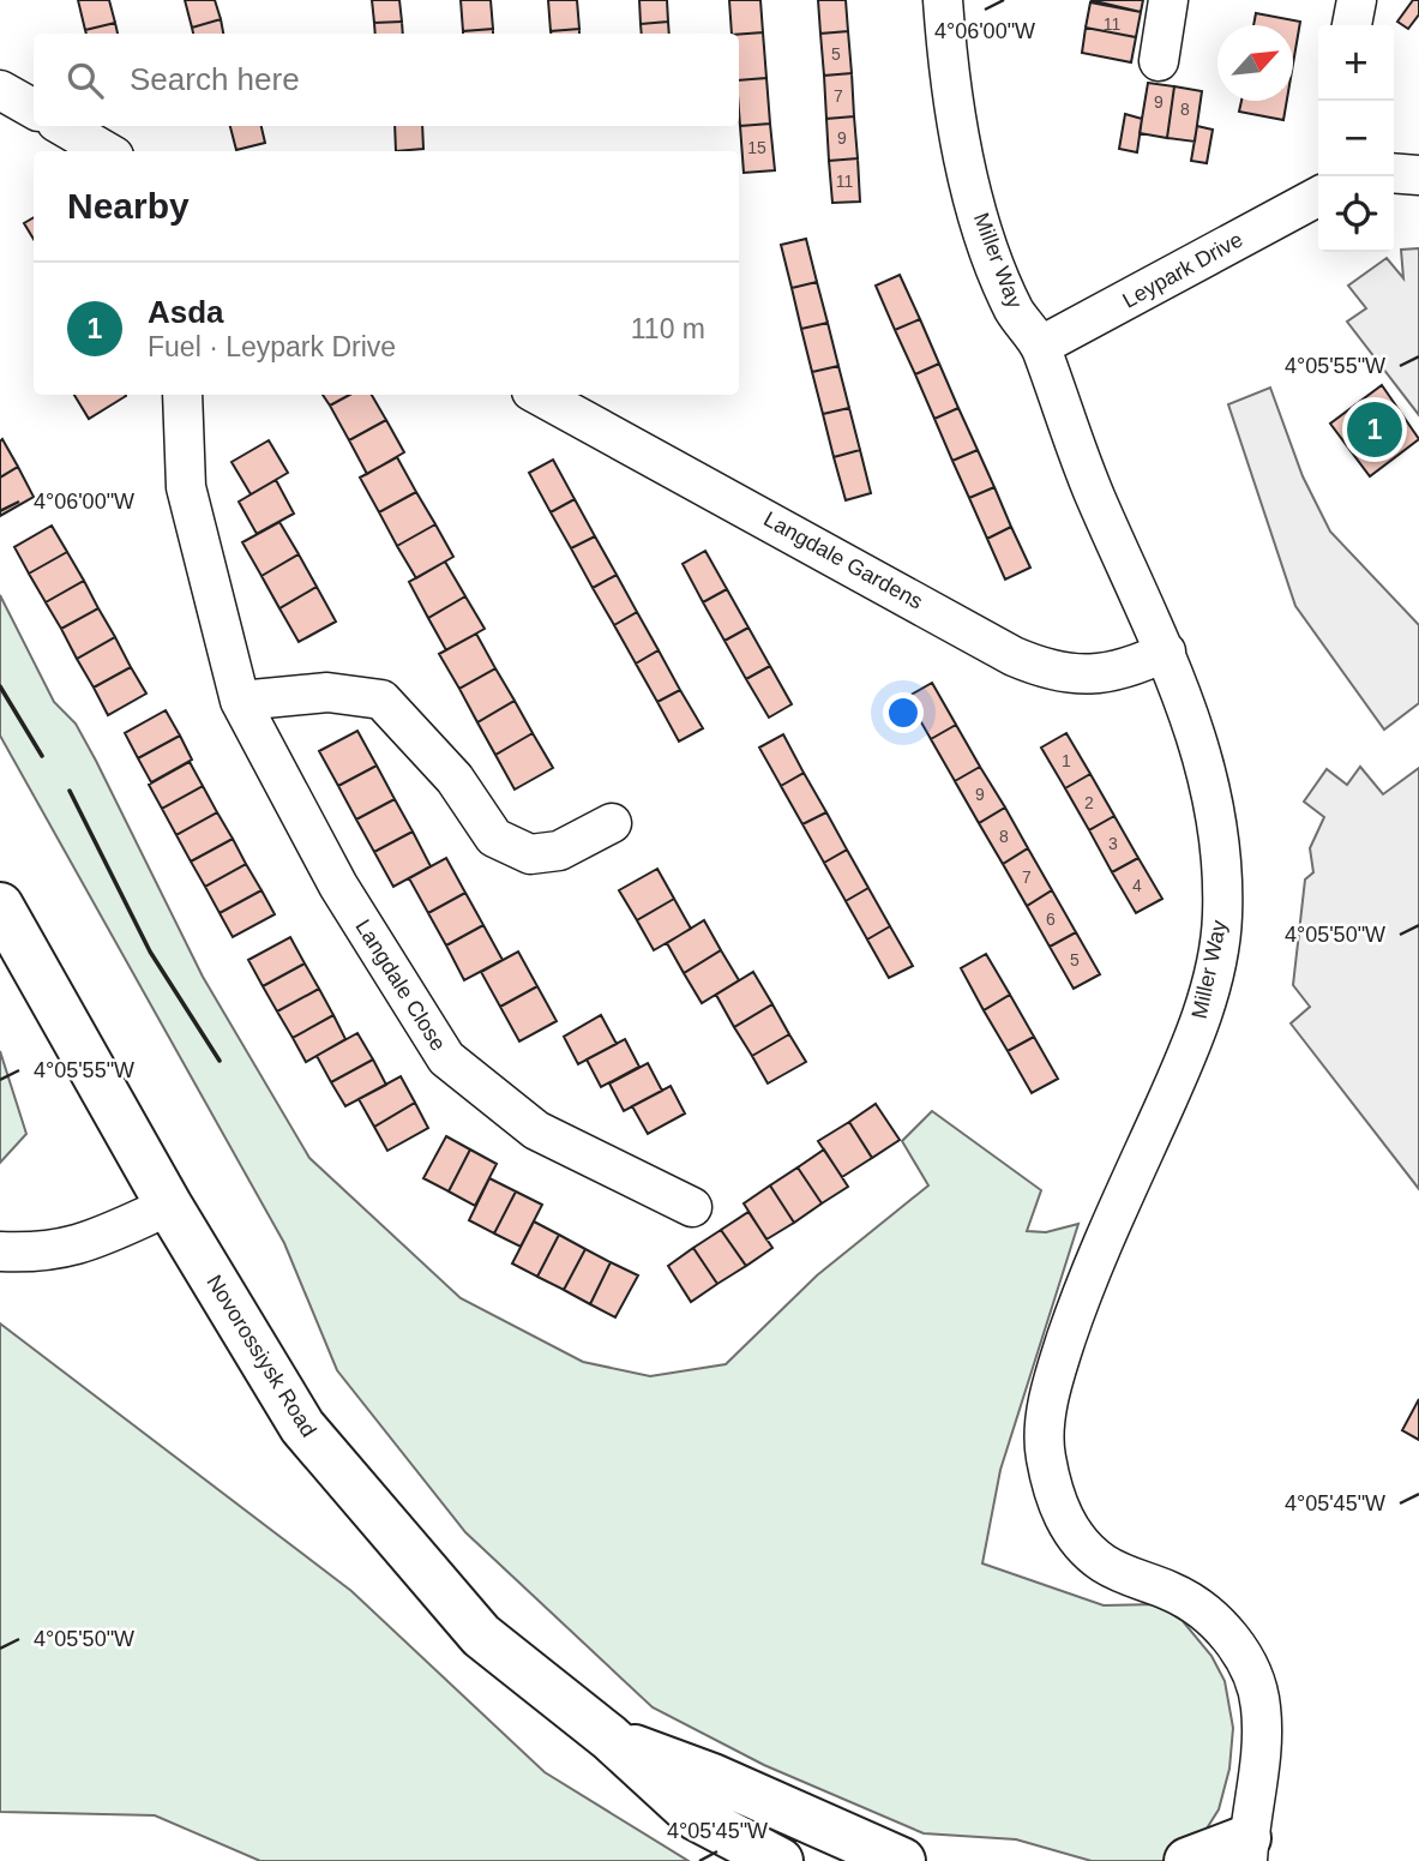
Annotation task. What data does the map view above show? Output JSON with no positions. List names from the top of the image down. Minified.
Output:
{"streets":{"main road":["Novorossiysk Road"],"street":["Miller Way","Leypark Drive","Langdale Gardens","Langdale Close"]},"crossings":[["Miller Way","Leypark Drive"],["Miller Way","Langdale Gardens"]],"house_numbers":["11","5","7","9","8","9","15","11","1","9","2","8","3","7","4","6","5"],"north":"top right","page":{"map_buttons":["+","−"],"search":"Search here","heading":"Nearby","list":[{"mark":"1","name":"Asda","note":"Fuel · Leypark Drive","value":"110 m"}],"pins":"1"},"coordinates":["4°06'00\"W","4°05'55\"W","4°05'50\"W","4°05'45\"W"]}
